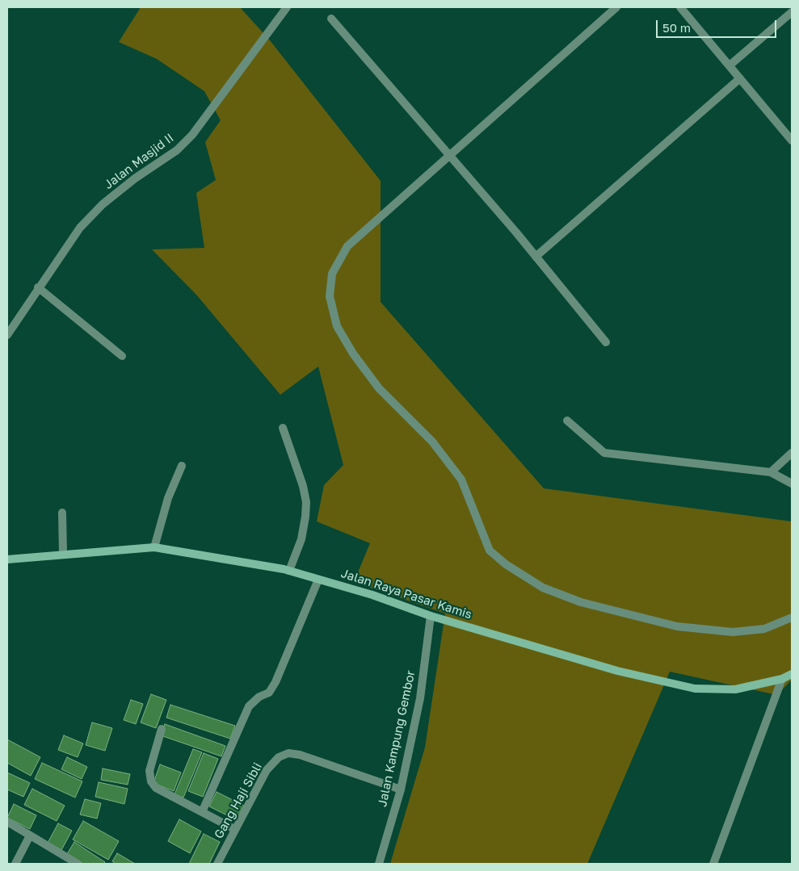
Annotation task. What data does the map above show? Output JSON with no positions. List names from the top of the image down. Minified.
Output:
{"streets":{"main road":["Jalan Raya Pasar Kamis"],"street":["Jalan Masjid II","Jalan Kampung Gembor","Gang Haji Sibli"]},"crossings":[["Jalan Raya Pasar Kamis","Jalan Kampung Gembor"],["Jalan Kampung Gembor","Gang Haji Sibli"]],"scale_bar":"50 m"}
